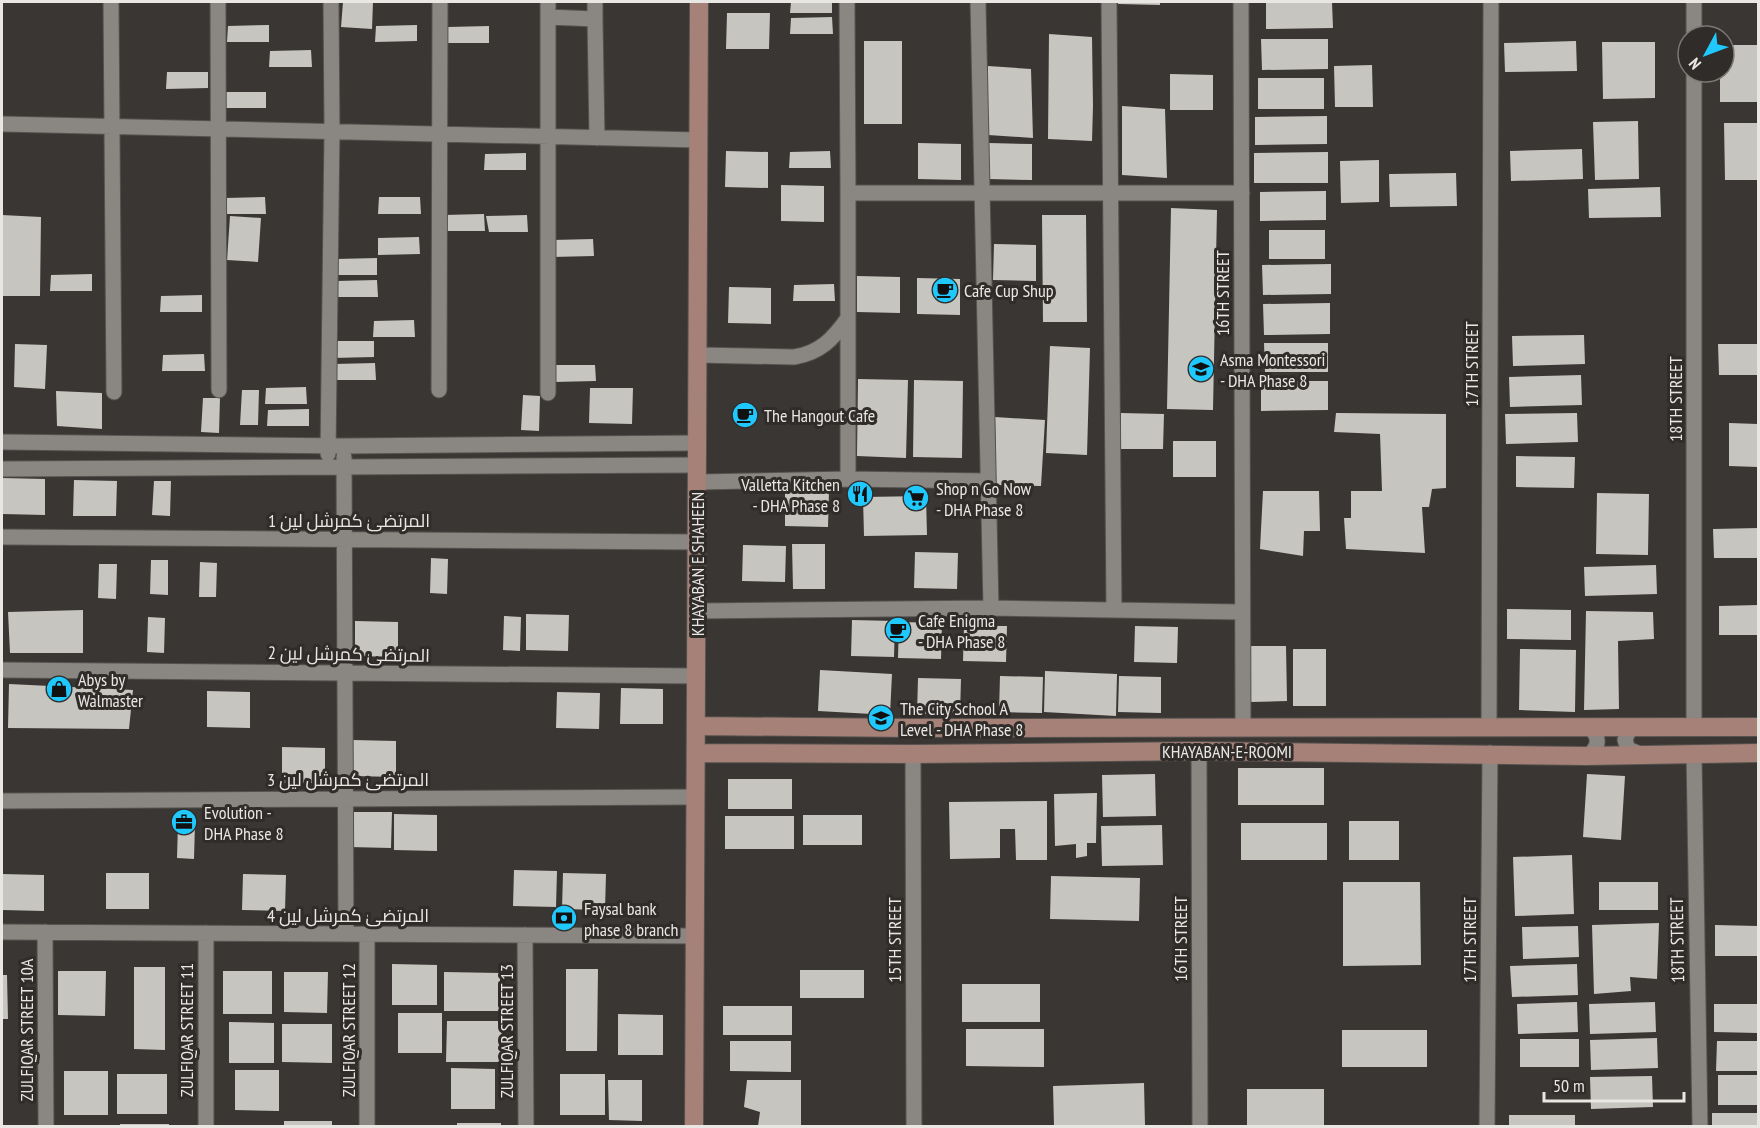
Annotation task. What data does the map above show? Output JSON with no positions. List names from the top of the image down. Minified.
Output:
{"streets":{"street":["16TH STREET","17TH STREET","18TH STREET","المرتضیٰ کمرشل لین 1","KHAYABAN E SHAHEEN","المرتضیٰ کمرشل لین 2","KHAYABAN-E-ROOMI","المرتضیٰ کمرشل لین 3","المرتضیٰ کمرشل لین 4","15TH STREET","ZULFIQAR STREET 10A","ZULFIQAR STREET 11","ZULFIQAR STREET 12","ZULFIQAR STREET 13"]},"crossings":[["16TH STREET","KHAYABAN-E-ROOMI"],["17TH STREET","KHAYABAN-E-ROOMI"],["18TH STREET","KHAYABAN-E-ROOMI"],["المرتضیٰ کمرشل لین 1","KHAYABAN E SHAHEEN"],["KHAYABAN E SHAHEEN","المرتضیٰ کمرشل لین 2"],["KHAYABAN E SHAHEEN","KHAYABAN-E-ROOMI"],["KHAYABAN E SHAHEEN","المرتضیٰ کمرشل لین 3"],["KHAYABAN E SHAHEEN","المرتضیٰ کمرشل لین 4"],["KHAYABAN-E-ROOMI","15TH STREET"],["المرتضیٰ کمرشل لین 4","ZULFIQAR STREET 10A"],["المرتضیٰ کمرشل لین 4","ZULFIQAR STREET 11"],["المرتضیٰ کمرشل لین 4","ZULFIQAR STREET 12"],["المرتضیٰ کمرشل لین 4","ZULFIQAR STREET 13"]],"places":{"cafe":["Cafe Cup Shup","The Hangout Cafe","Cafe Enigma - DHA Phase 8"],"school or university":["Asma Montessori - DHA Phase 8","The City School A Level - DHA Phase 8"],"restaurant":["Valletta Kitchen - DHA Phase 8"],"supermarket":["Shop n Go Now - DHA Phase 8"],"shop":["Abys by Walmaster"],"office":["Evolution - DHA Phase 8"],"bank":["Faysal bank phase 8 branch"]},"scale_bar":"50 m","north":"bottom left"}
